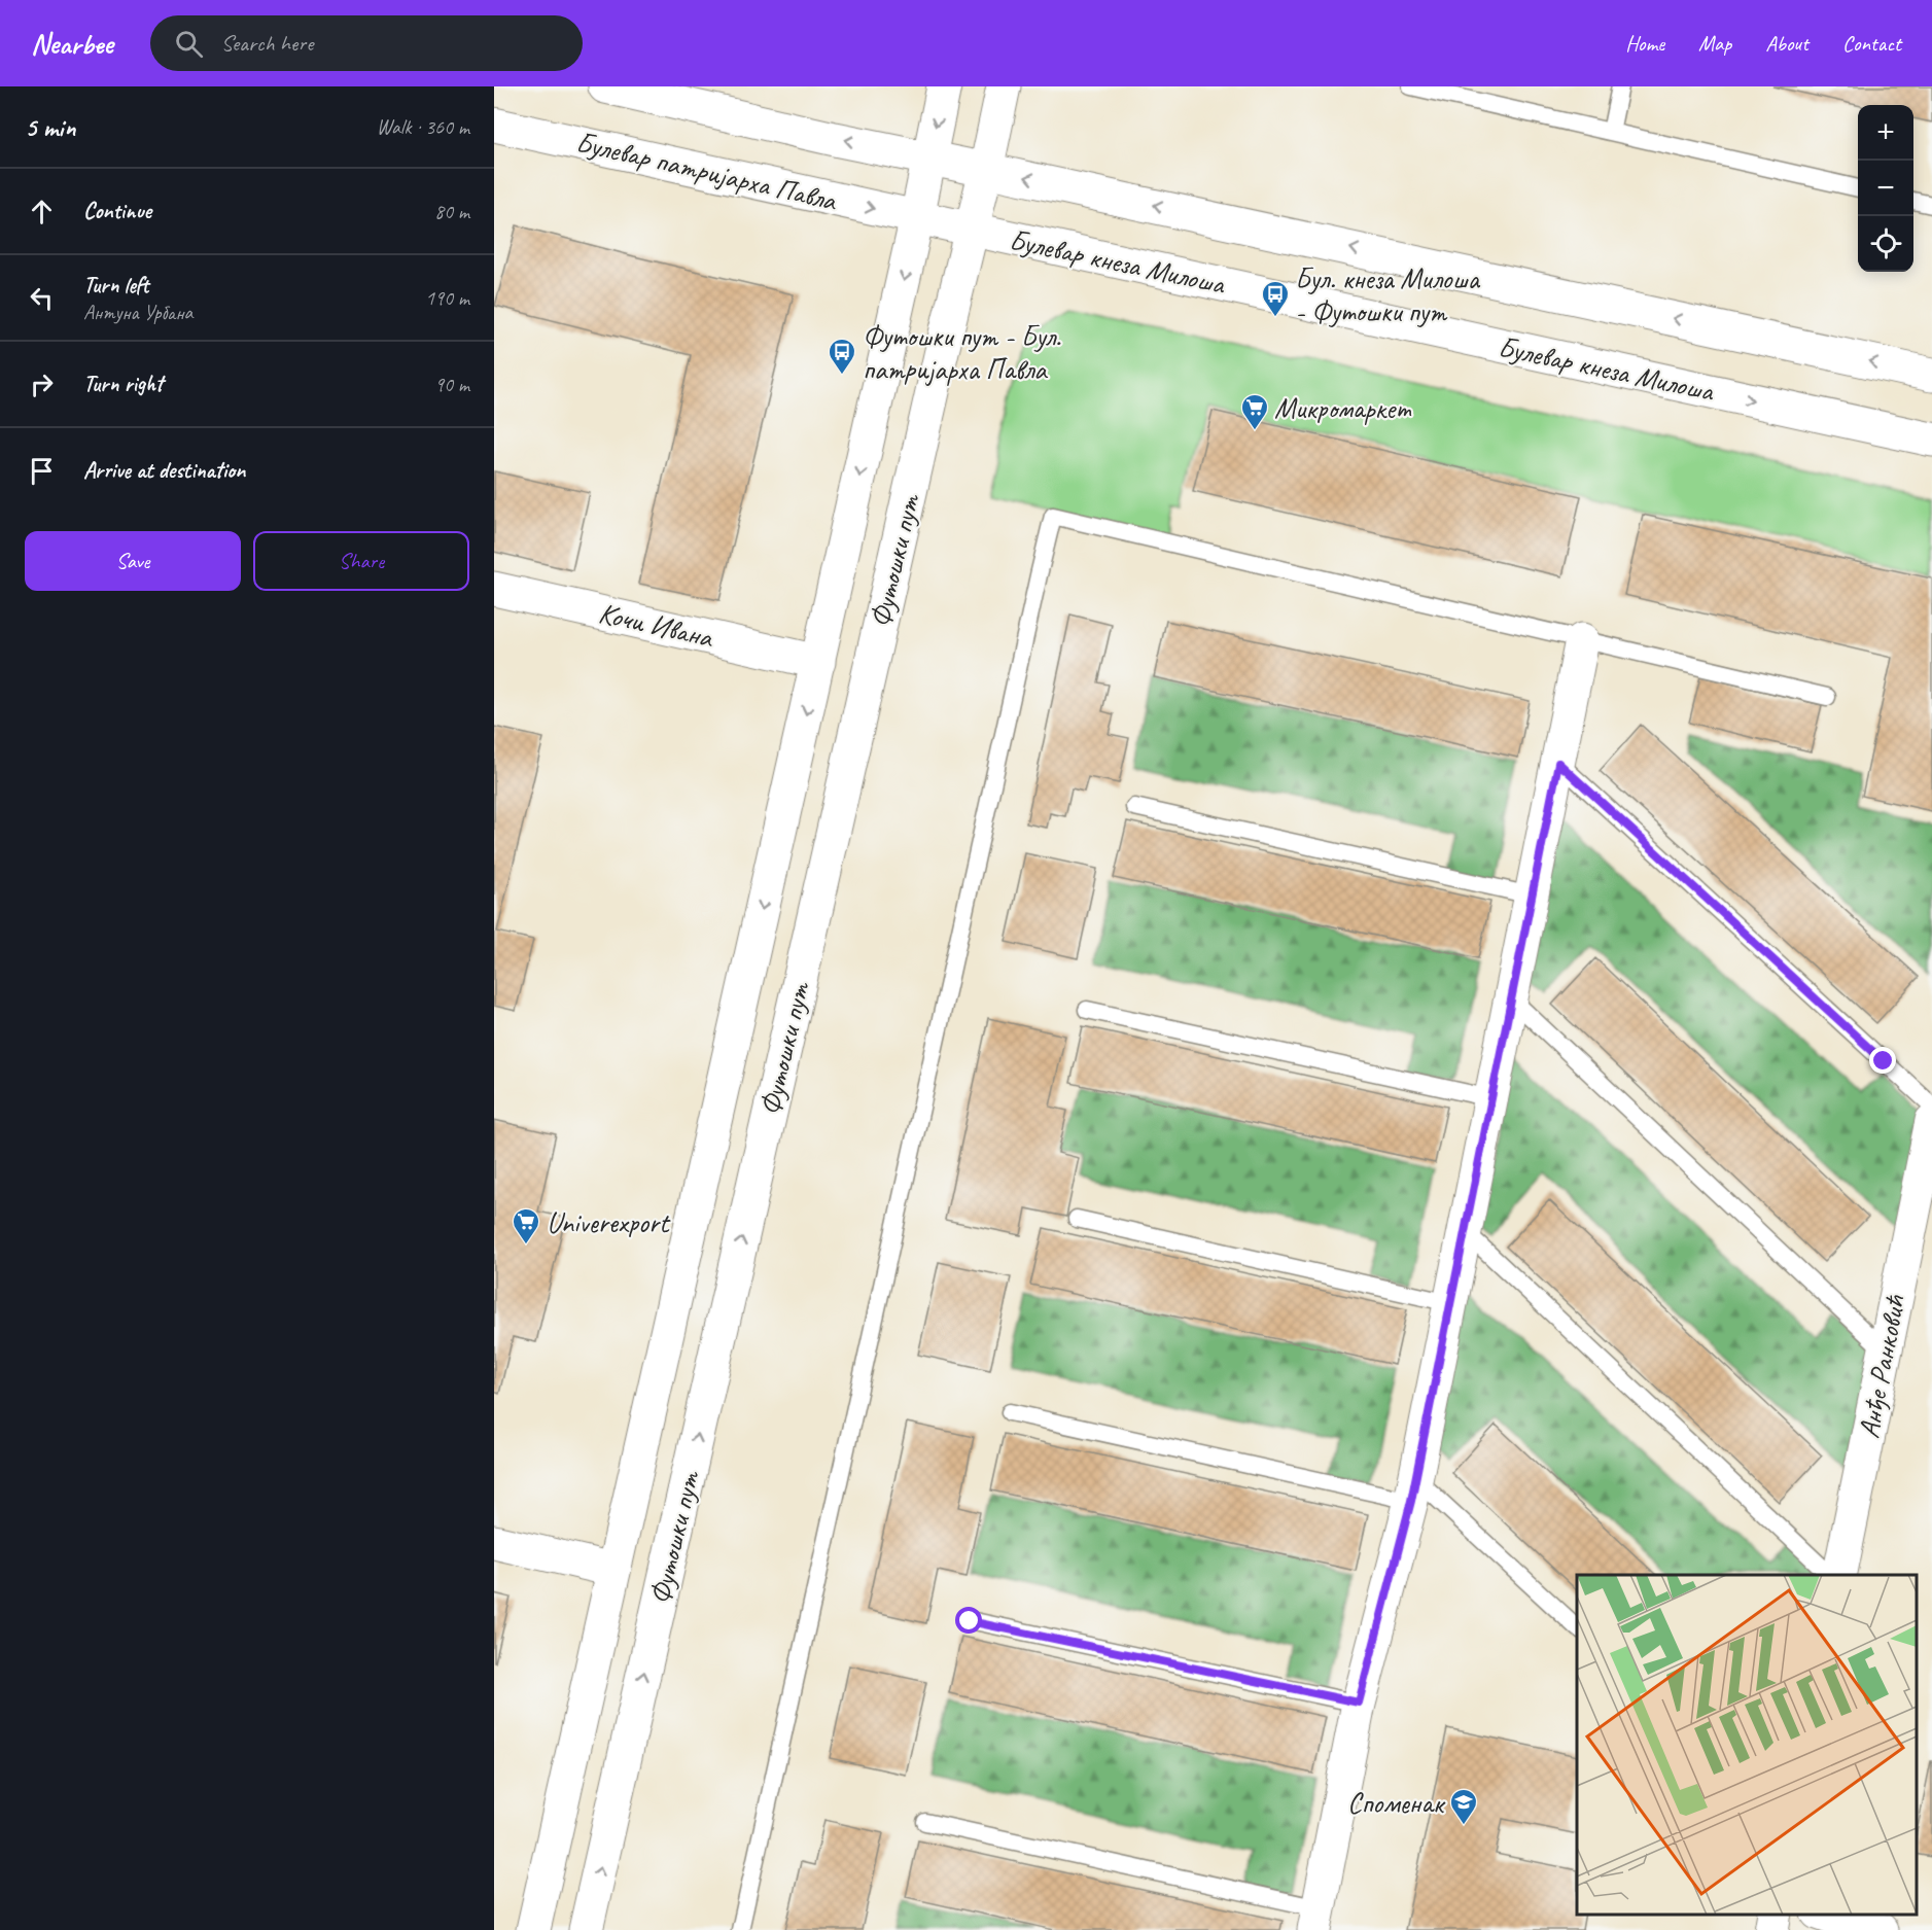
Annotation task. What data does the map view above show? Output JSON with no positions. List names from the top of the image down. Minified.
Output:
{"streets":{"main road":["Булевар патријарха Павла","Булевар кнеза Милоша","Футошки пут","Кочи Ивана","Анђе Ранковић"]},"crossings":[["Булевар патријарха Павла","Булевар кнеза Милоша"],["Булевар патријарха Павла","Футошки пут"],["Булевар кнеза Милоша","Футошки пут"],["Футошки пут","Кочи Ивана"]],"places":{"bus stop":["Бул. кнеза Милоша - Футошки пут","Футошки пут - Бул. патријарха Павла"],"supermarket":["Микромаркет","Univerexport"],"school or university":["Споменак"]},"page":{"header":"Nearbee","search":"Search here","nav":["Home","Map","About","Contact"],"heading":["5 min","Walk · 360 m"],"map_buttons":["+","−"],"list":[["Continue","80 m"],["Turn left","Антуна Урбана","190 m"],["Turn right","90 m"],"Arrive at destination"],"buttons":["Save","Share"]}}
